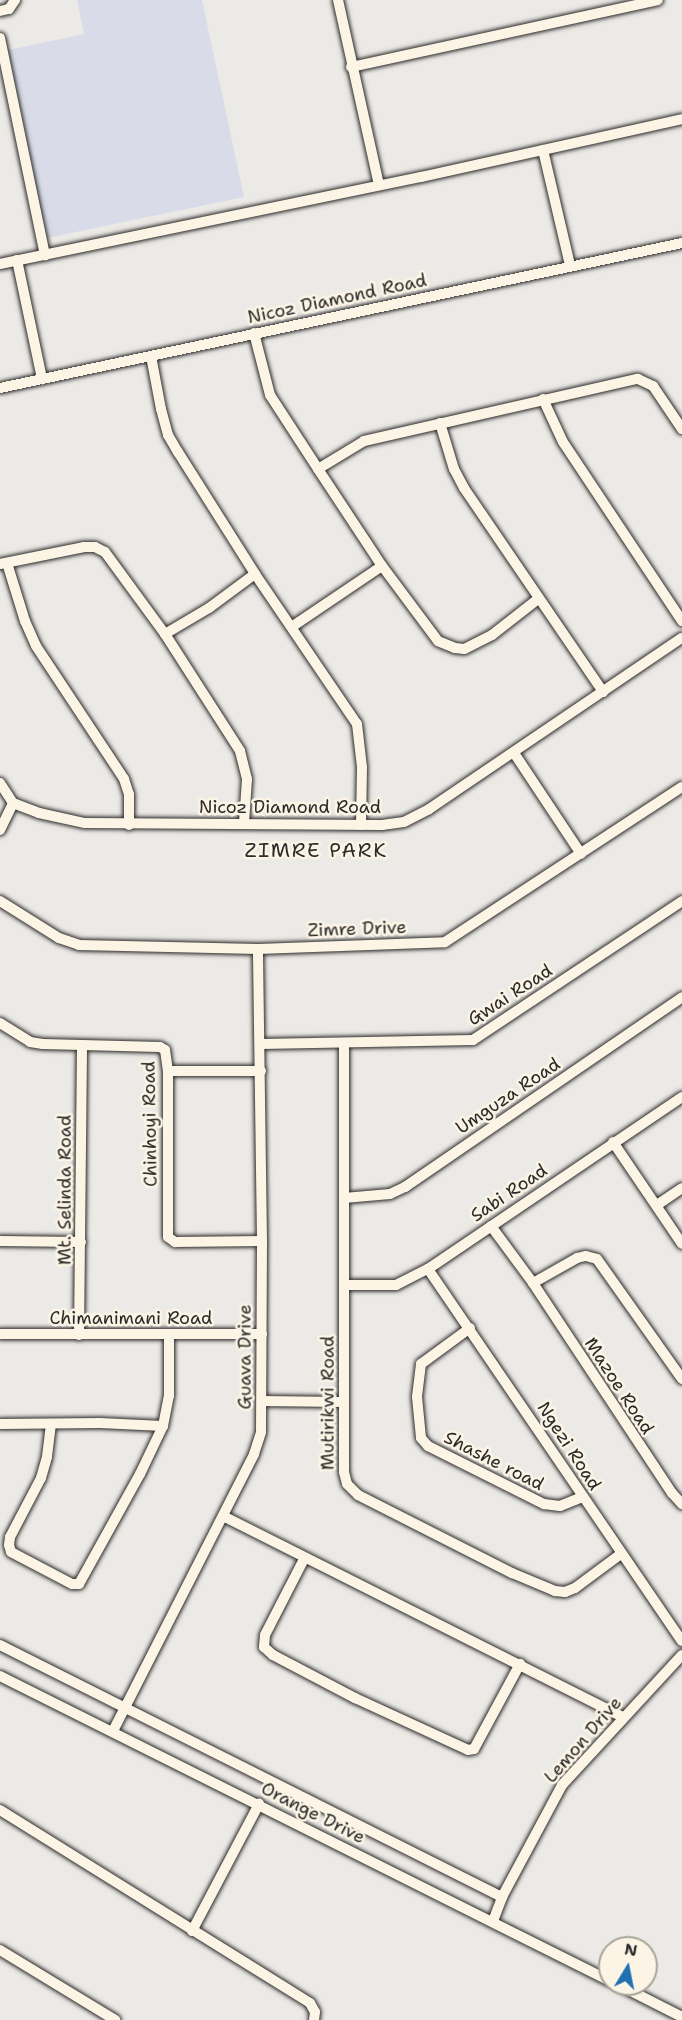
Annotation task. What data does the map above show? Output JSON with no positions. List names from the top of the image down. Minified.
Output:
{"streets":{"street":["Nicoz Diamond Road","Zimre Drive","Gwai Road","Umguza Road","Chinhoyi Road","Mt. Selinda Road","Sabi Road","Chimanimani Road","Guava Drive","Mazoe Road","Mutirikwi Road","Ngezi Road","Shashe road","Lemon Drive","Orange Drive"]},"crossings":[["Zimre Drive","Guava Drive"],["Gwai Road","Guava Drive"],["Gwai Road","Mutirikwi Road"],["Umguza Road","Mutirikwi Road"],["Chinhoyi Road","Mt. Selinda Road"],["Chinhoyi Road","Guava Drive"],["Mt. Selinda Road","Chimanimani Road"],["Sabi Road","Mazoe Road"],["Sabi Road","Mutirikwi Road"],["Sabi Road","Ngezi Road"],["Chimanimani Road","Guava Drive"],["Guava Drive","Orange Drive"],["Mutirikwi Road","Ngezi Road"],["Ngezi Road","Shashe road"],["Lemon Drive","Orange Drive"]],"districts":["ZIMRE PARK"],"north":"top"}
